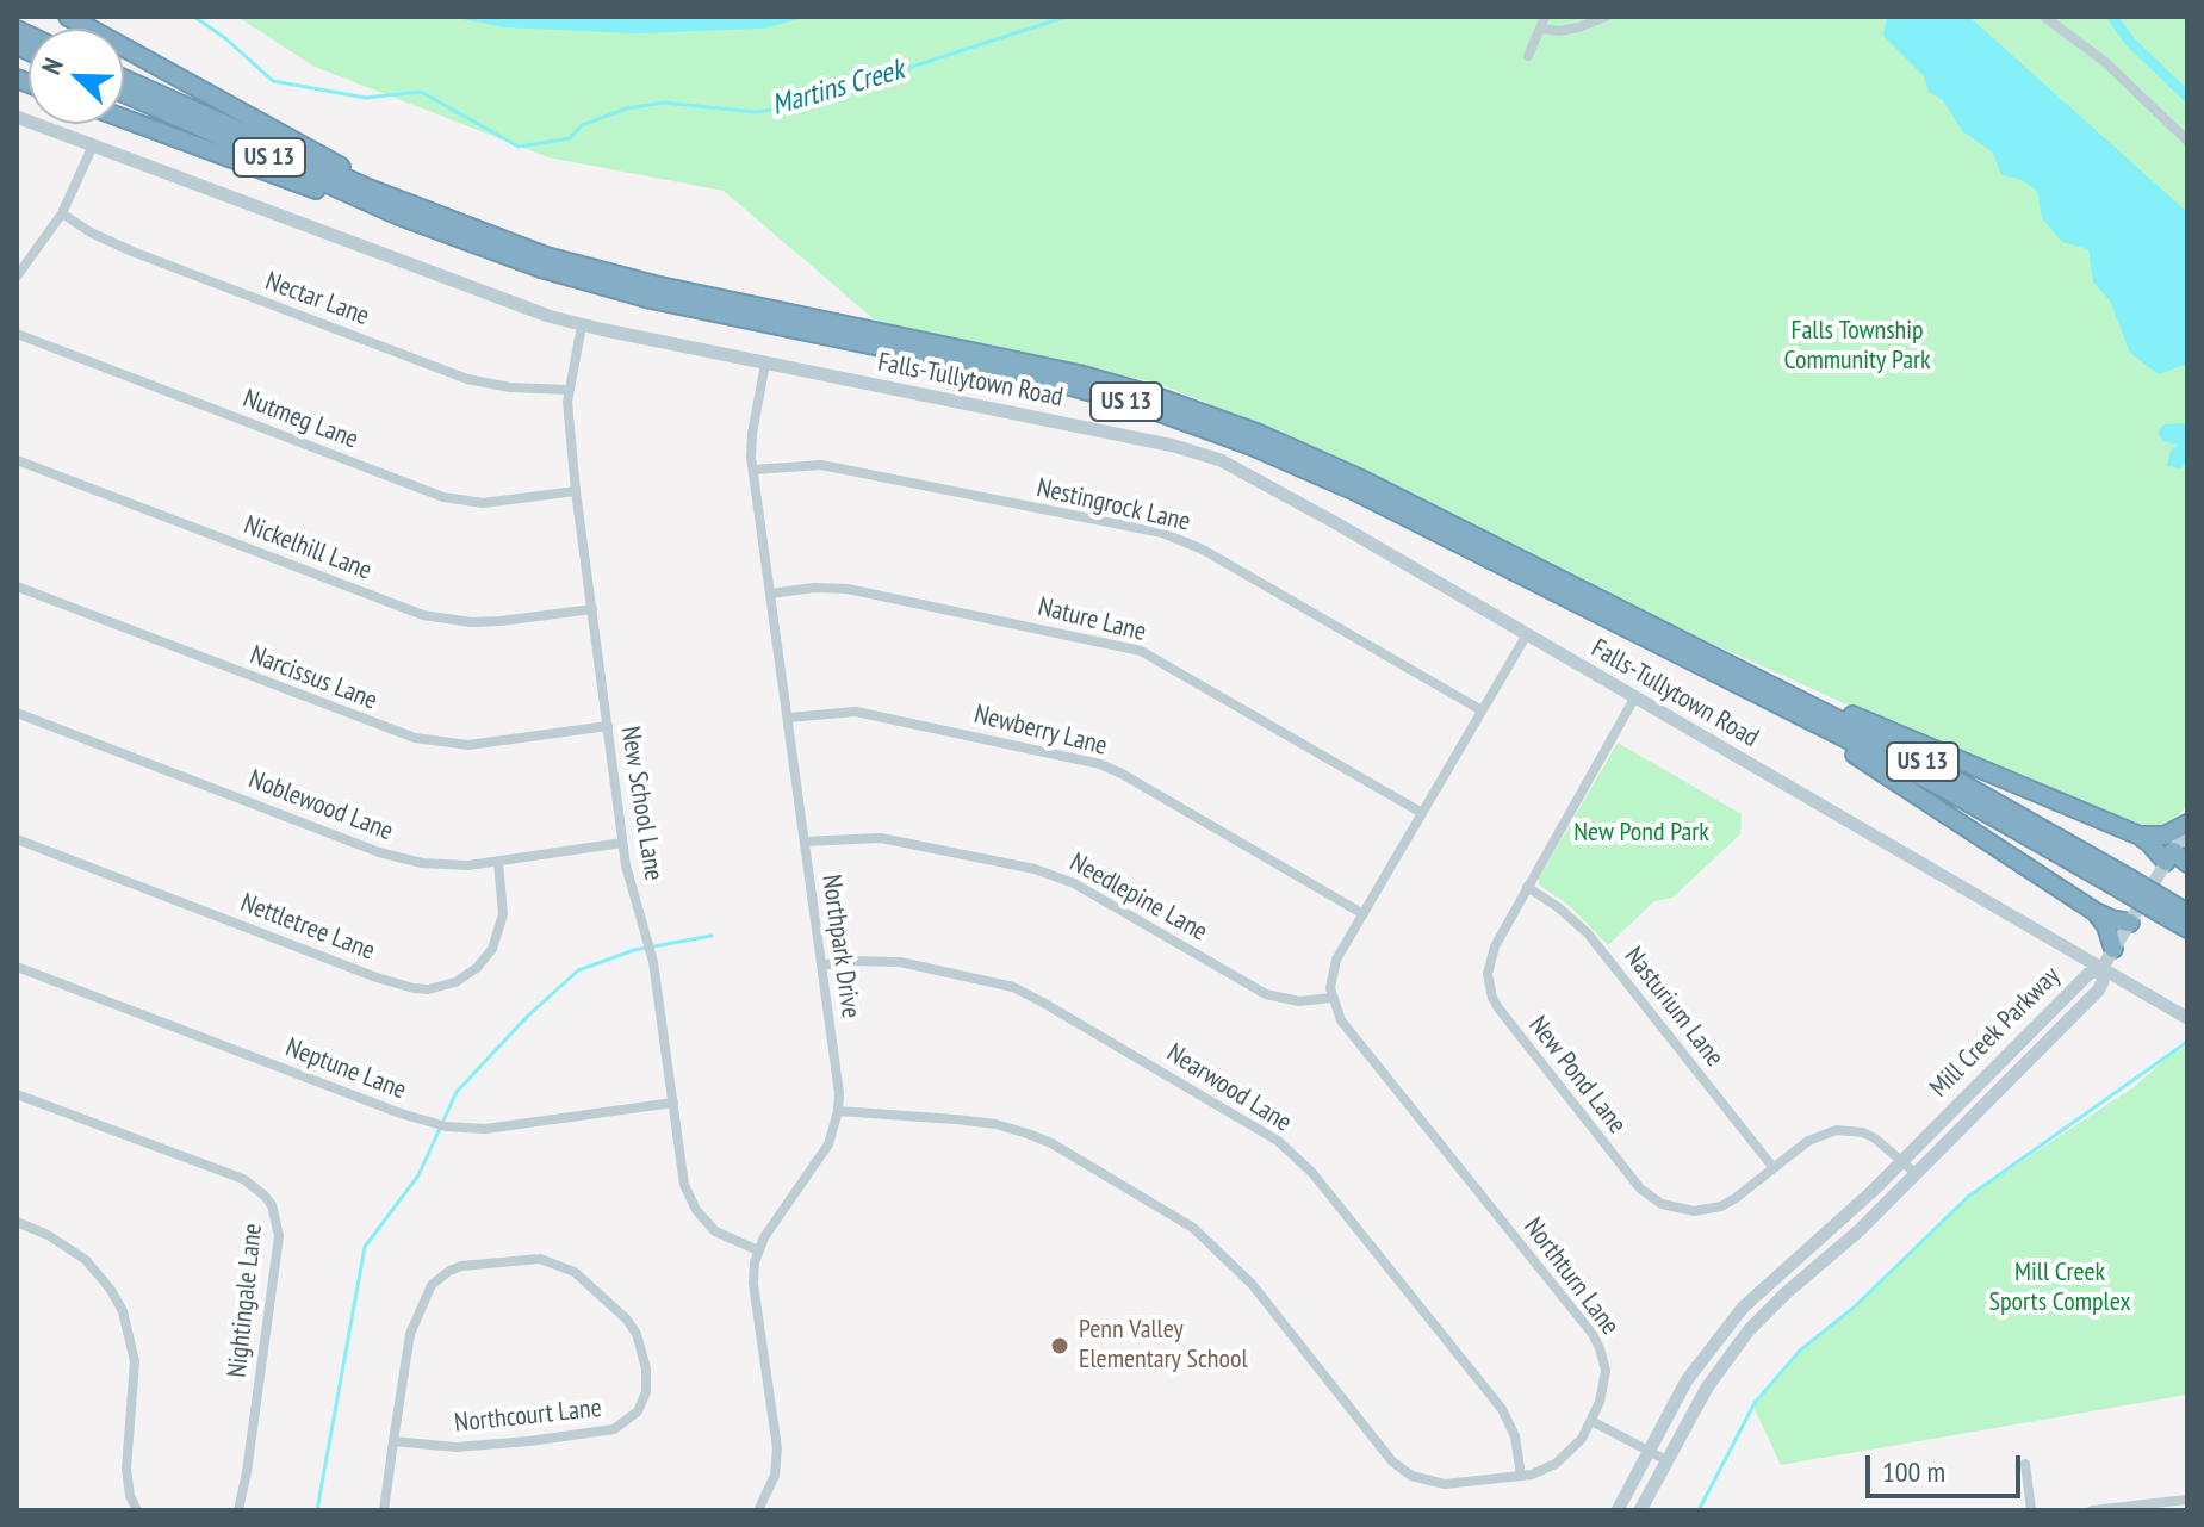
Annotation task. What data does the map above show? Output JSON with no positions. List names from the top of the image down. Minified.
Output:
{"streets":{"highway":["US 13"],"street":["Nectar Lane","Falls-Tullytown Road","Nutmeg Lane","Nestingrock Lane","Nickelhill Lane","Nature Lane","Narcissus Lane","Newberry Lane","New School Lane","Noblewood Lane","Needlepine Lane","Nettletree Lane","Northpark Drive","Nasturium Lane","Mill Creek Parkway","Neptune Lane","New Pond Lane","Nearwood Lane","Northturn Lane","Nightingale Lane","Northcourt Lane"]},"crossings":[["Nectar Lane","New School Lane"],["Falls-Tullytown Road","New School Lane"],["Falls-Tullytown Road","Northpark Drive"],["Falls-Tullytown Road","Mill Creek Parkway"],["Falls-Tullytown Road","New Pond Lane"],["Nutmeg Lane","New School Lane"],["Nestingrock Lane","Northpark Drive"],["Nickelhill Lane","New School Lane"],["Nature Lane","Northpark Drive"],["Narcissus Lane","New School Lane"],["Newberry Lane","Northpark Drive"],["New School Lane","Noblewood Lane"],["New School Lane","Northpark Drive"],["New School Lane","Neptune Lane"],["Noblewood Lane","Nettletree Lane"],["Needlepine Lane","Northpark Drive"],["Needlepine Lane","Northturn Lane"],["Northpark Drive","Nearwood Lane"],["Northpark Drive","Northturn Lane"],["Nasturium Lane","New Pond Lane"],["Mill Creek Parkway","New Pond Lane"],["Nearwood Lane","Northturn Lane"]],"water":["Martins Creek"],"parks":["Falls Township Community Park","New Pond Park","Mill Creek Sports Complex"],"places":["Penn Valley Elementary School"],"scale_bar":"100 m","north":"top left"}
